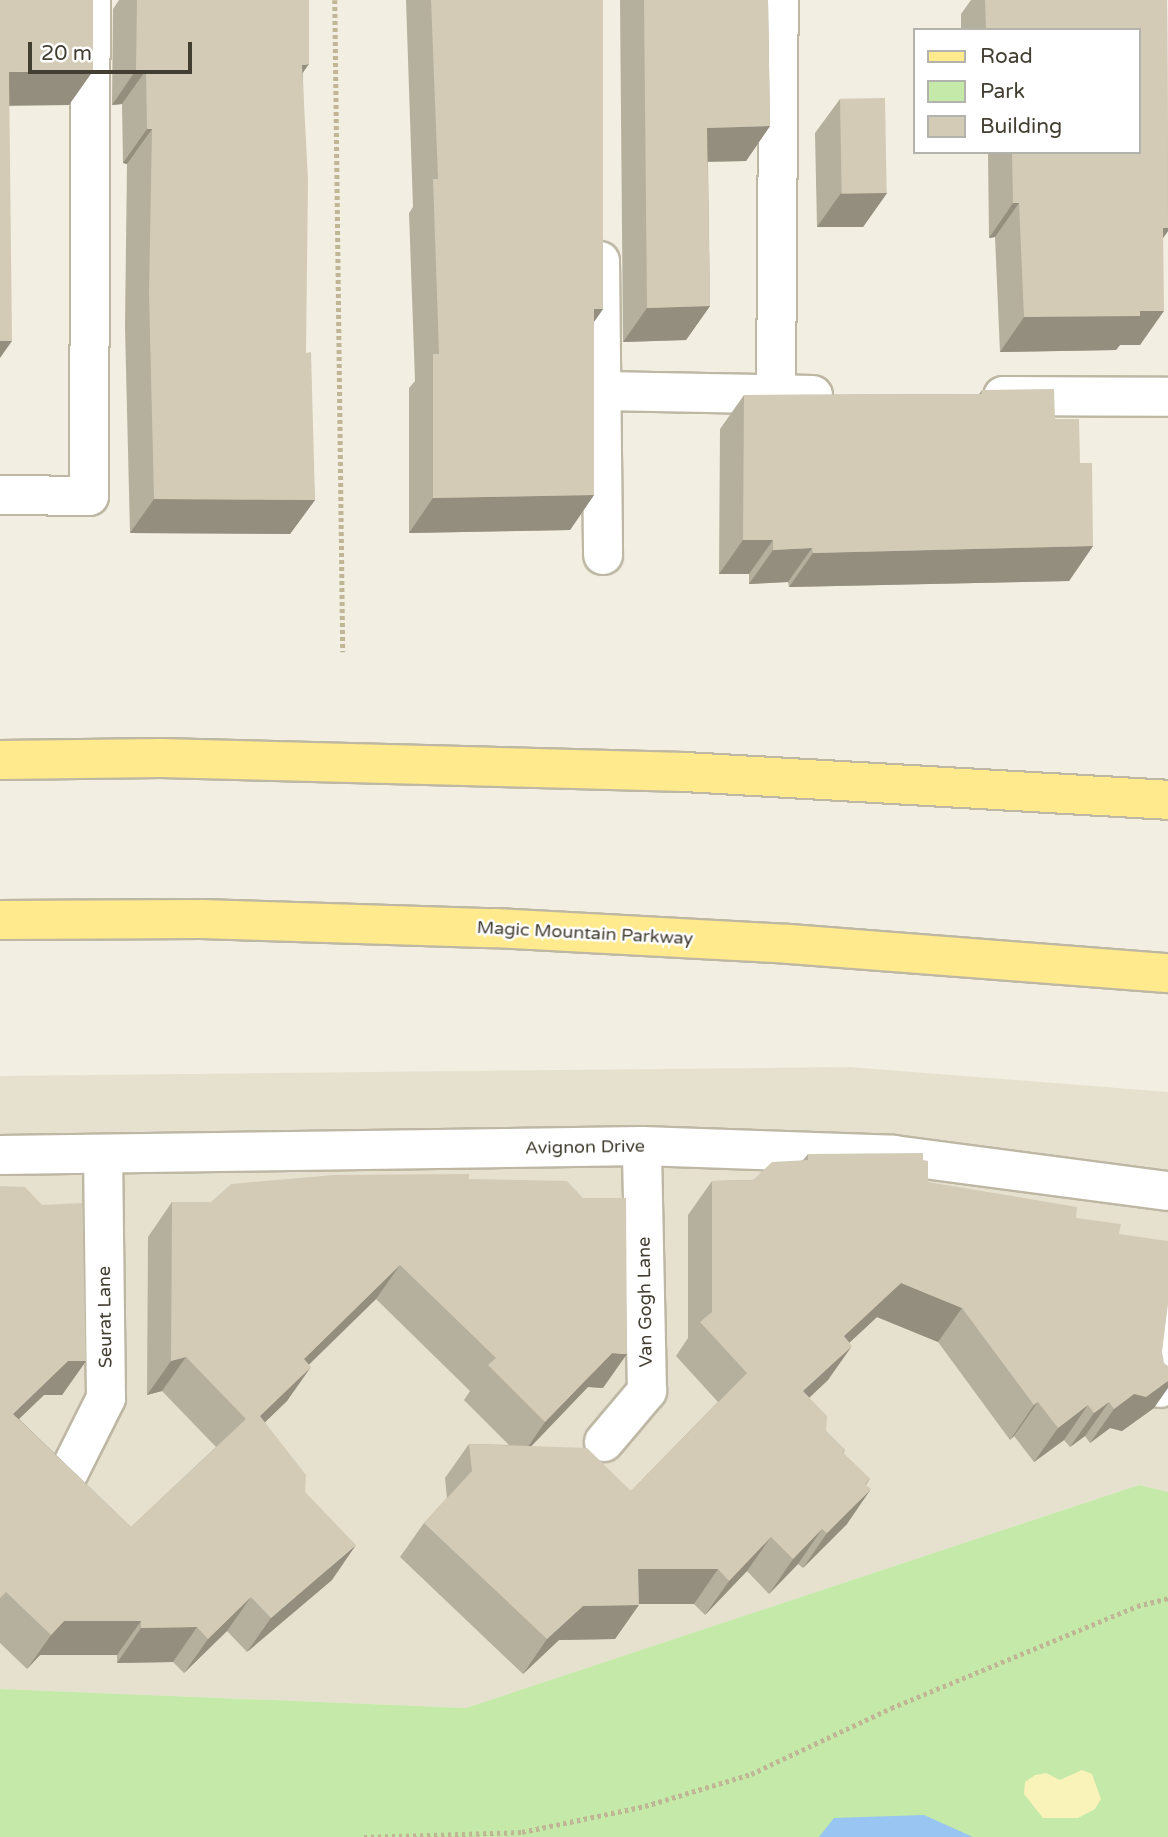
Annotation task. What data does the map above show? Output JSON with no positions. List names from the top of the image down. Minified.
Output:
{"streets":{"main road":["Magic Mountain Parkway"],"lane":["Avignon Drive","Van Gogh Lane","Seurat Lane"]},"crossings":[["Avignon Drive","Van Gogh Lane"],["Avignon Drive","Seurat Lane"]],"legend":["Road","Park","Building"],"scale_bar":"20 m"}
